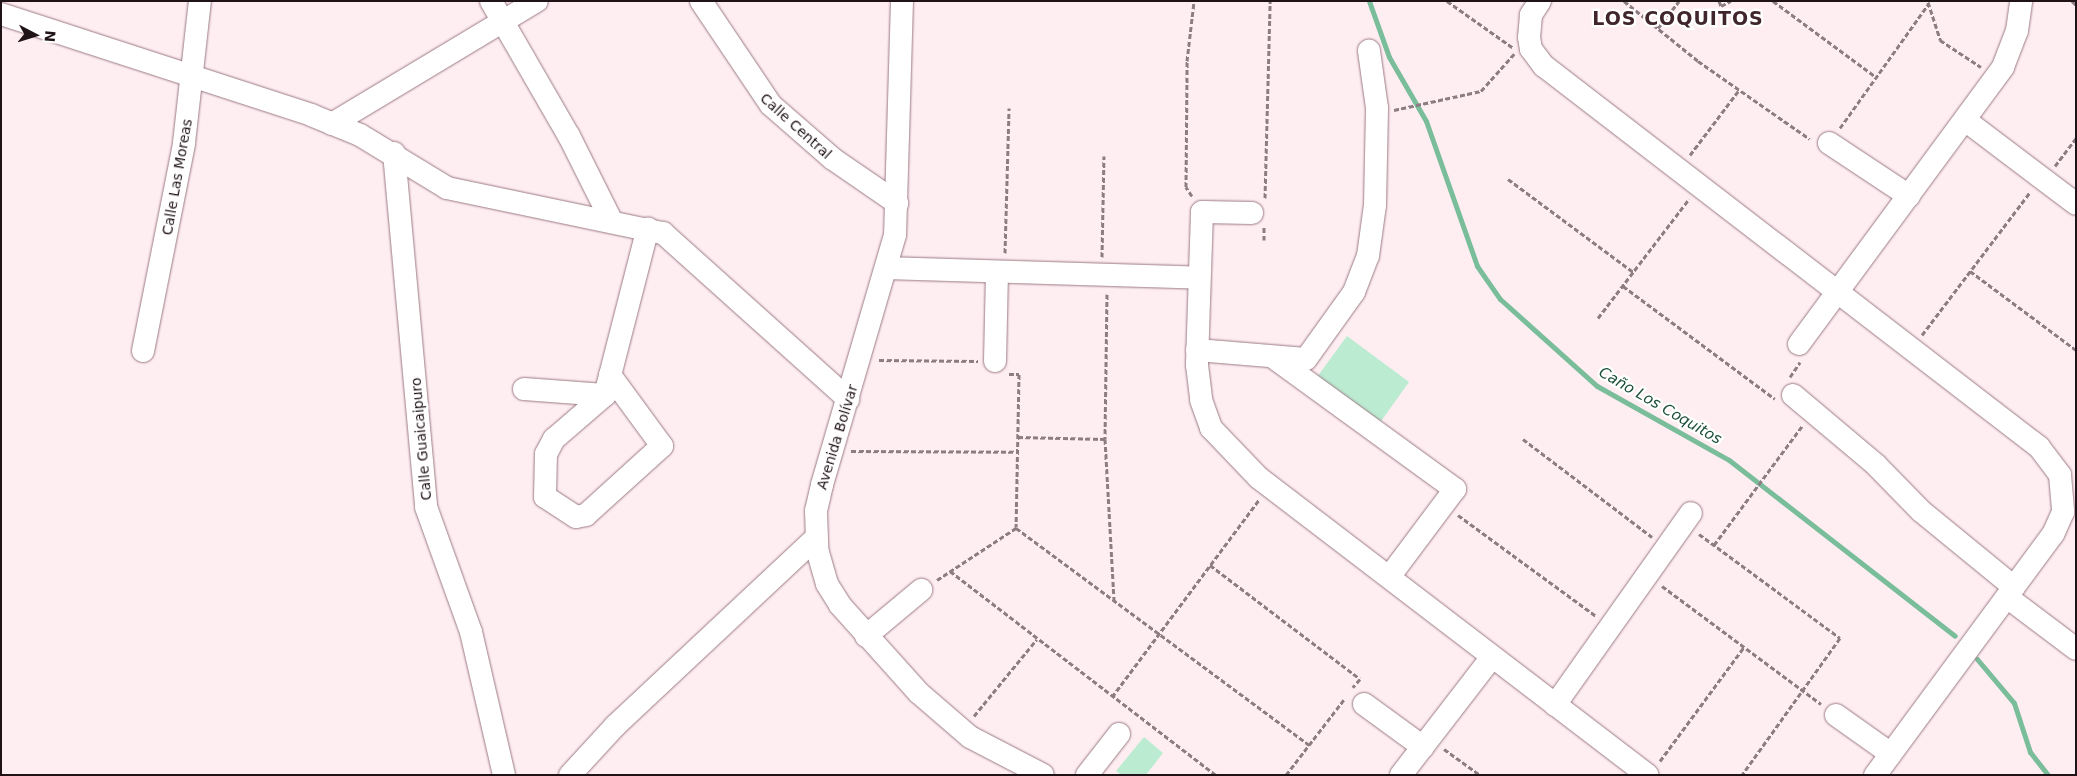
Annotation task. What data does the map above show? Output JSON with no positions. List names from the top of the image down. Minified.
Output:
{"streets":{"street":["Calle Central","Calle Las Moreas","Avenida Bolívar","Calle Guaicaipuro"]},"crossings":[["Calle Central","Avenida Bolívar"]],"districts":["LOS COQUITOS"],"water":["Caño Los Coquitos"],"north":"right"}
